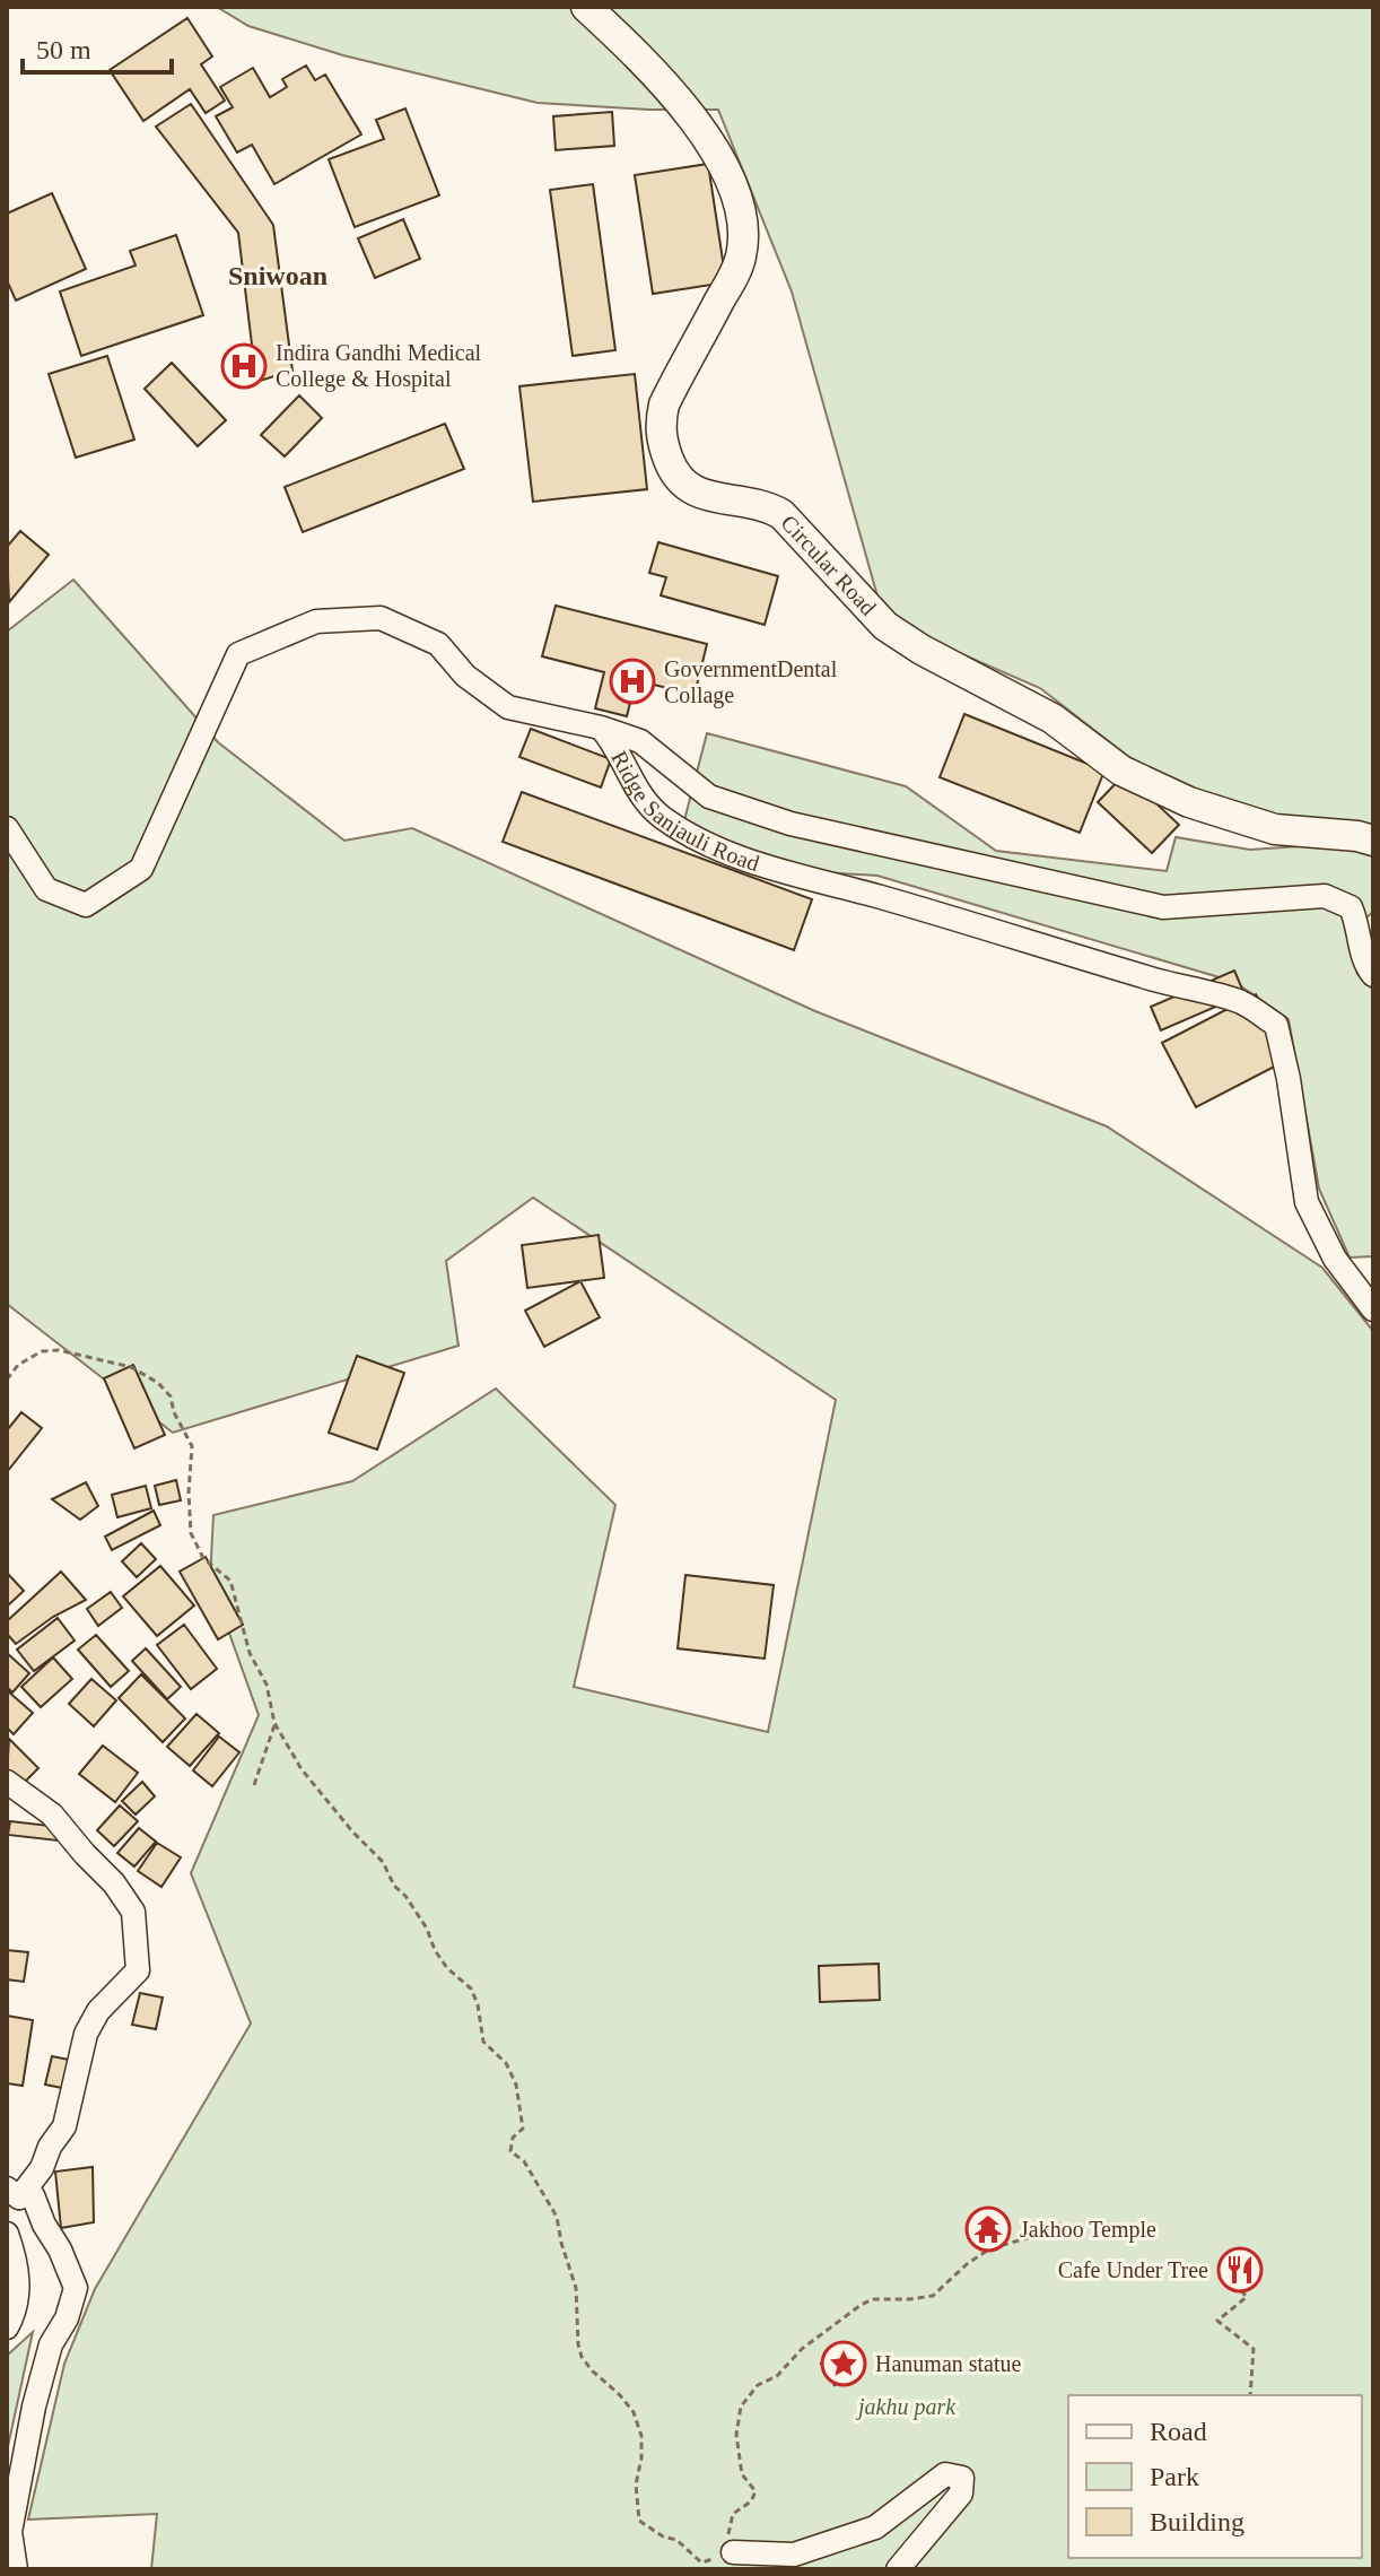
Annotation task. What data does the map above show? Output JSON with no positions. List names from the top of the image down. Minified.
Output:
{"streets":{"main road":["Circular Road"],"street":["Ridge Sanjauli Road"]},"districts":["Sniwoan"],"parks":["jakhu park"],"places":{"hospital":["Indira Gandhi Medical College & Hospital","GovernmentDental Collage"],"temple":["Jakhoo Temple"],"restaurant":["Cafe Under Tree"],"place":["Hanuman statue"]},"legend":["Road","Park","Building"],"scale_bar":"50 m"}
